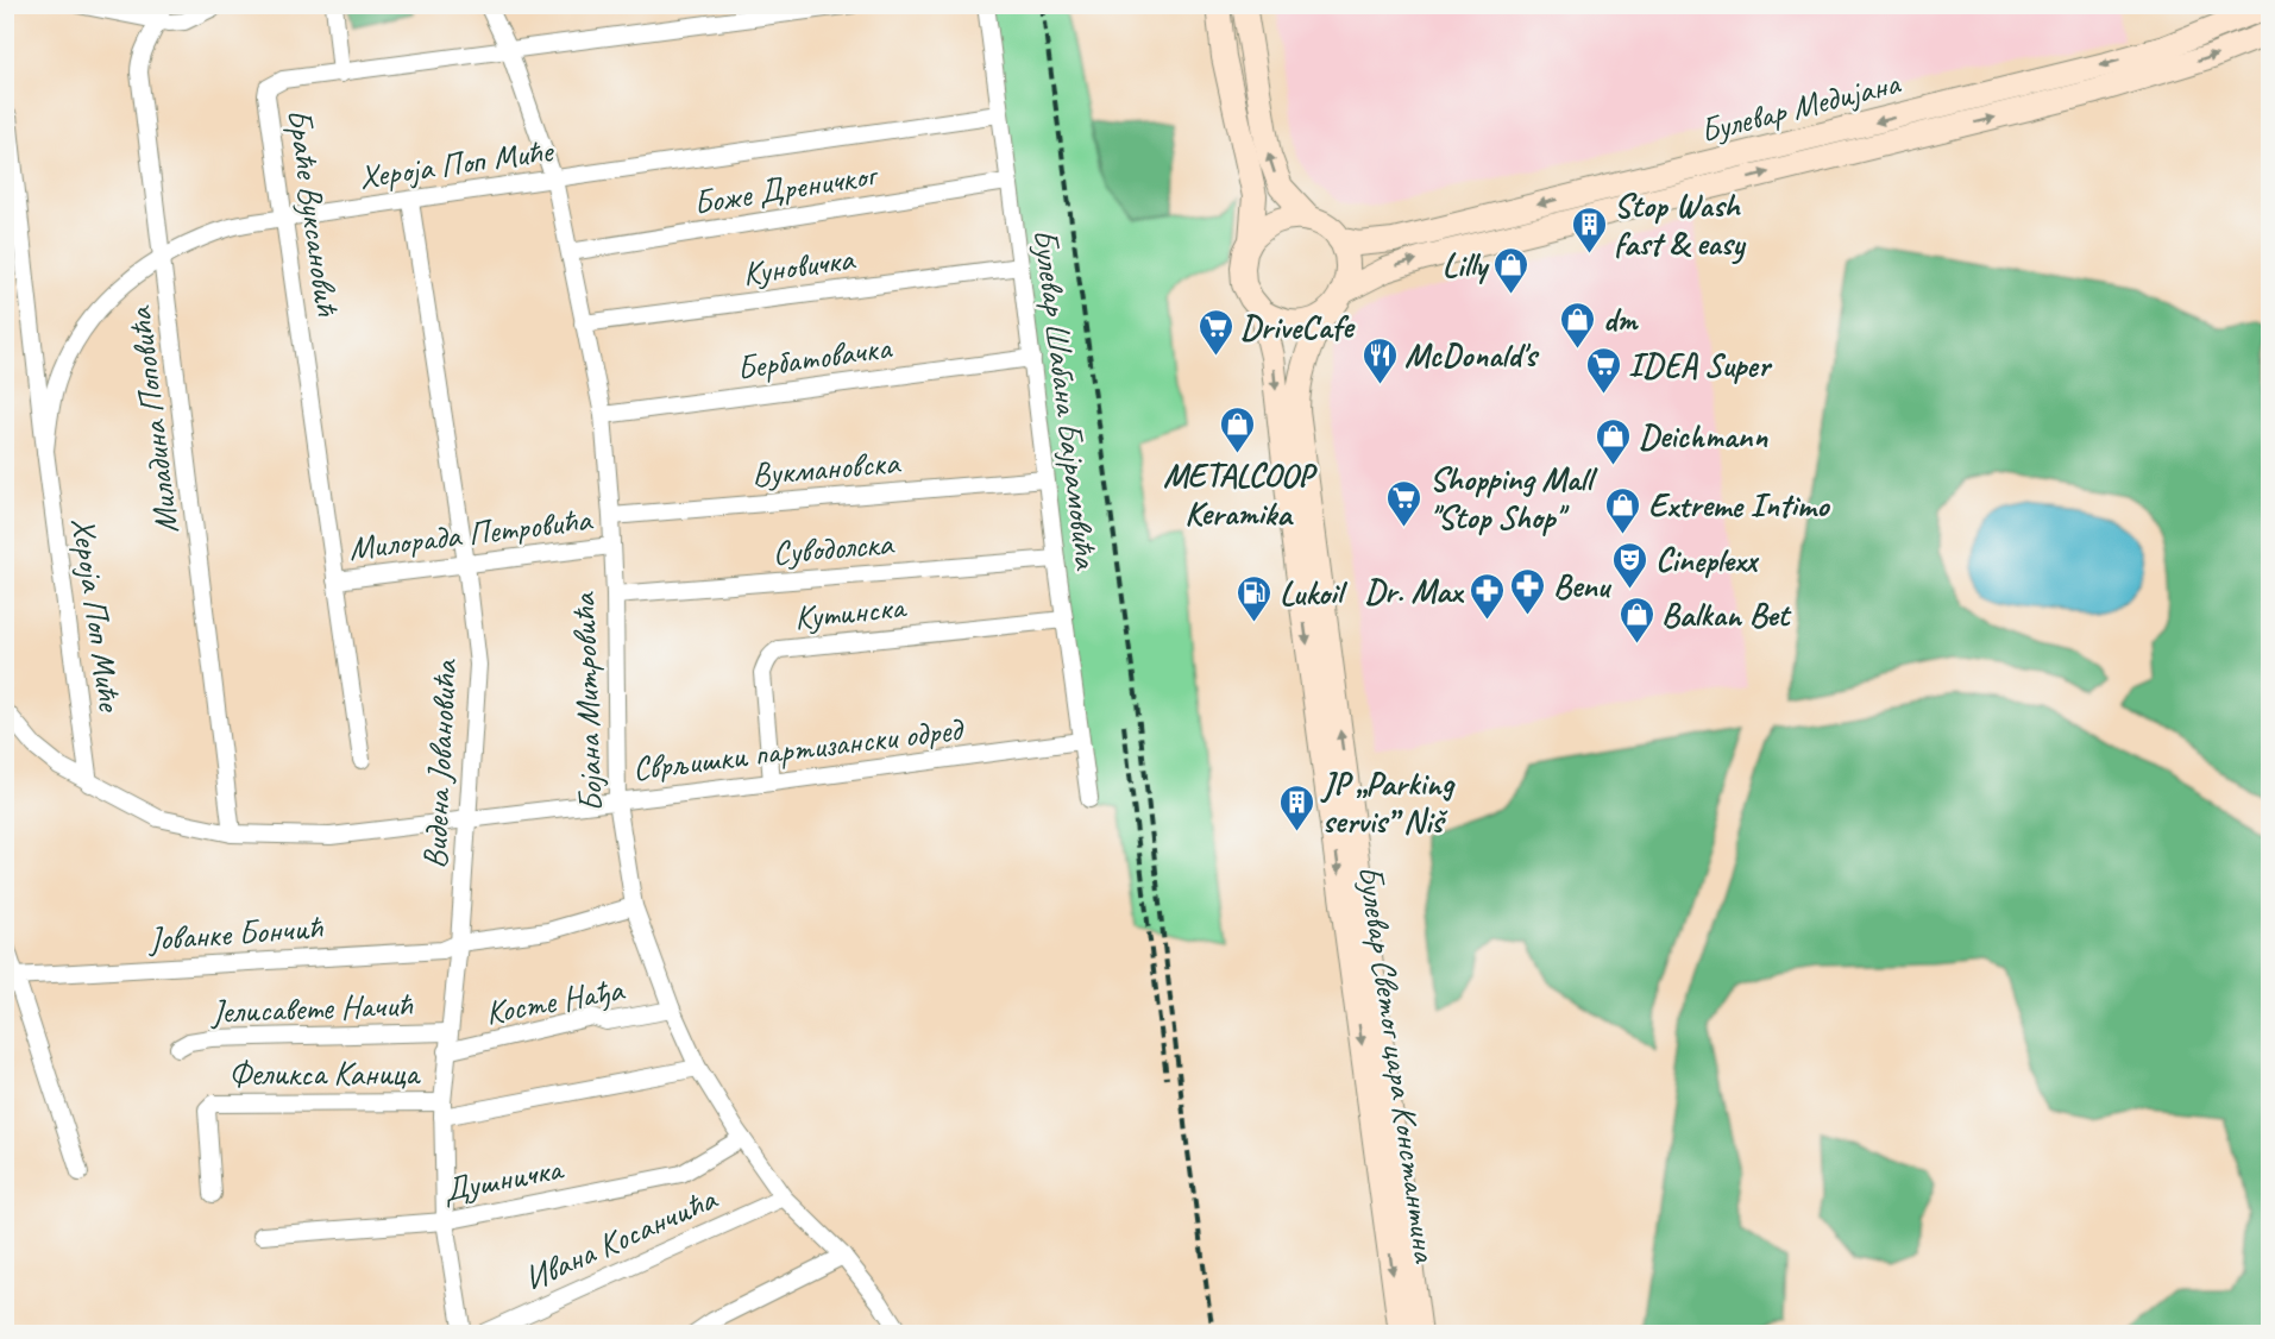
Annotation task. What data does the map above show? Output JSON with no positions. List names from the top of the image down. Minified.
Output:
{"streets":{"main road":["Булевар Медијана","Булевар Светог цара Константина"],"street":["Хероја Поп Миће","Боже Дреничког","Браће Вуксановић","Куновичка","Бербатовачка","Булевар Шабана Бајрамовића","Миладина Поповића","Вукмановска","Милорада Петровића","Суводолска","Кутинска","Бојана Митровића","Сврљишки партизански одред","Видена Јовановића","Јованке Бончић","Косте Нађа","Јелисавете Начић","Феликса Каница","Душничка","Ивана Косанчића"]},"crossings":[["Булевар Медијана","Булевар Светог цара Константина"],["Хероја Поп Миће","Браће Вуксановић"],["Хероја Поп Миће","Булевар Шабана Бајрамовића"],["Хероја Поп Миће","Миладина Поповића"],["Хероја Поп Миће","Бојана Митровића"],["Хероја Поп Миће","Сврљишки партизански одред"],["Хероја Поп Миће","Видена Јовановића"],["Боже Дреничког","Булевар Шабана Бајрамовића"],["Боже Дреничког","Бојана Митровића"],["Браће Вуксановић","Милорада Петровића"],["Браће Вуксановић","Бојана Митровића"],["Куновичка","Булевар Шабана Бајрамовића"],["Куновичка","Бојана Митровића"],["Бербатовачка","Булевар Шабана Бајрамовића"],["Бербатовачка","Бојана Митровића"],["Булевар Шабана Бајрамовића","Вукмановска"],["Булевар Шабана Бајрамовића","Суводолска"],["Булевар Шабана Бајрамовића","Кутинска"],["Булевар Шабана Бајрамовића","Сврљишки партизански одред"],["Миладина Поповића","Сврљишки партизански одред"],["Вукмановска","Бојана Митровића"],["Милорада Петровића","Бојана Митровића"],["Милорада Петровића","Видена Јовановића"],["Суводолска","Бојана Митровића"],["Кутинска","Сврљишки партизански одред"],["Бојана Митровића","Сврљишки партизански одред"],["Бојана Митровића","Јованке Бончић"],["Бојана Митровића","Косте Нађа"],["Бојана Митровића","Феликса Каница"],["Бојана Митровића","Душничка"],["Бојана Митровића","Ивана Косанчића"],["Сврљишки партизански одред","Видена Јовановића"],["Видена Јовановића","Јованке Бончић"],["Видена Јовановића","Косте Нађа"],["Видена Јовановића","Јелисавете Начић"],["Видена Јовановића","Феликса Каница"],["Видена Јовановића","Душничка"]],"places":{"building":["Stop Wash fast & easy","JP „Parking servis” Niš"],"shop":["Lilly","dm","METALCOOP Keramika","Deichmann","Extreme Intimo","Balkan Bet"],"supermarket":["DriveCafe","IDEA Super","Shopping Mall \"Stop Shop\""],"restaurant":["McDonald's"],"theatre":["Cineplexx"],"pharmacy":["Benu","Dr. Max"],"fuel station":["Lukoil"]}}
